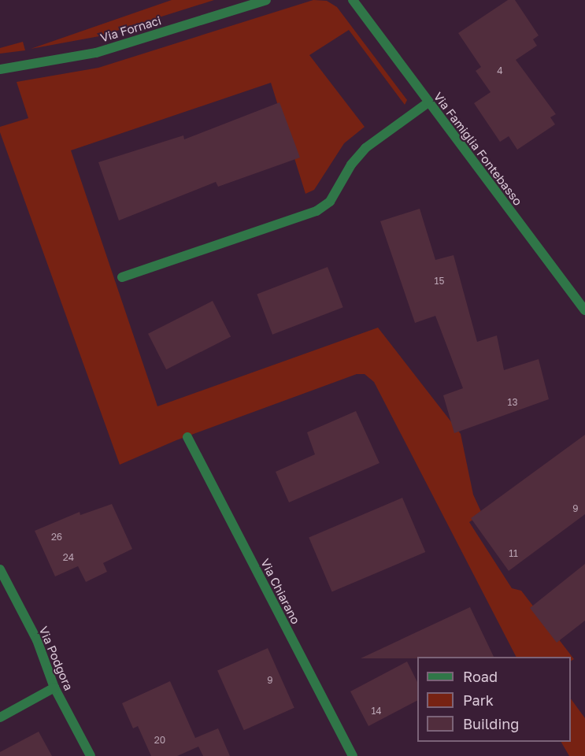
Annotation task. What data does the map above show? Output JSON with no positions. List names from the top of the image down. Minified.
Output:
{"streets":{"street":["Via Fornaci","Via Famiglia Fontebasso","Via Chiarano","Via Podgora"]},"house_numbers":["4","15","13","9","26","11","24","9","14","20"],"legend":["Road","Park","Building"]}
